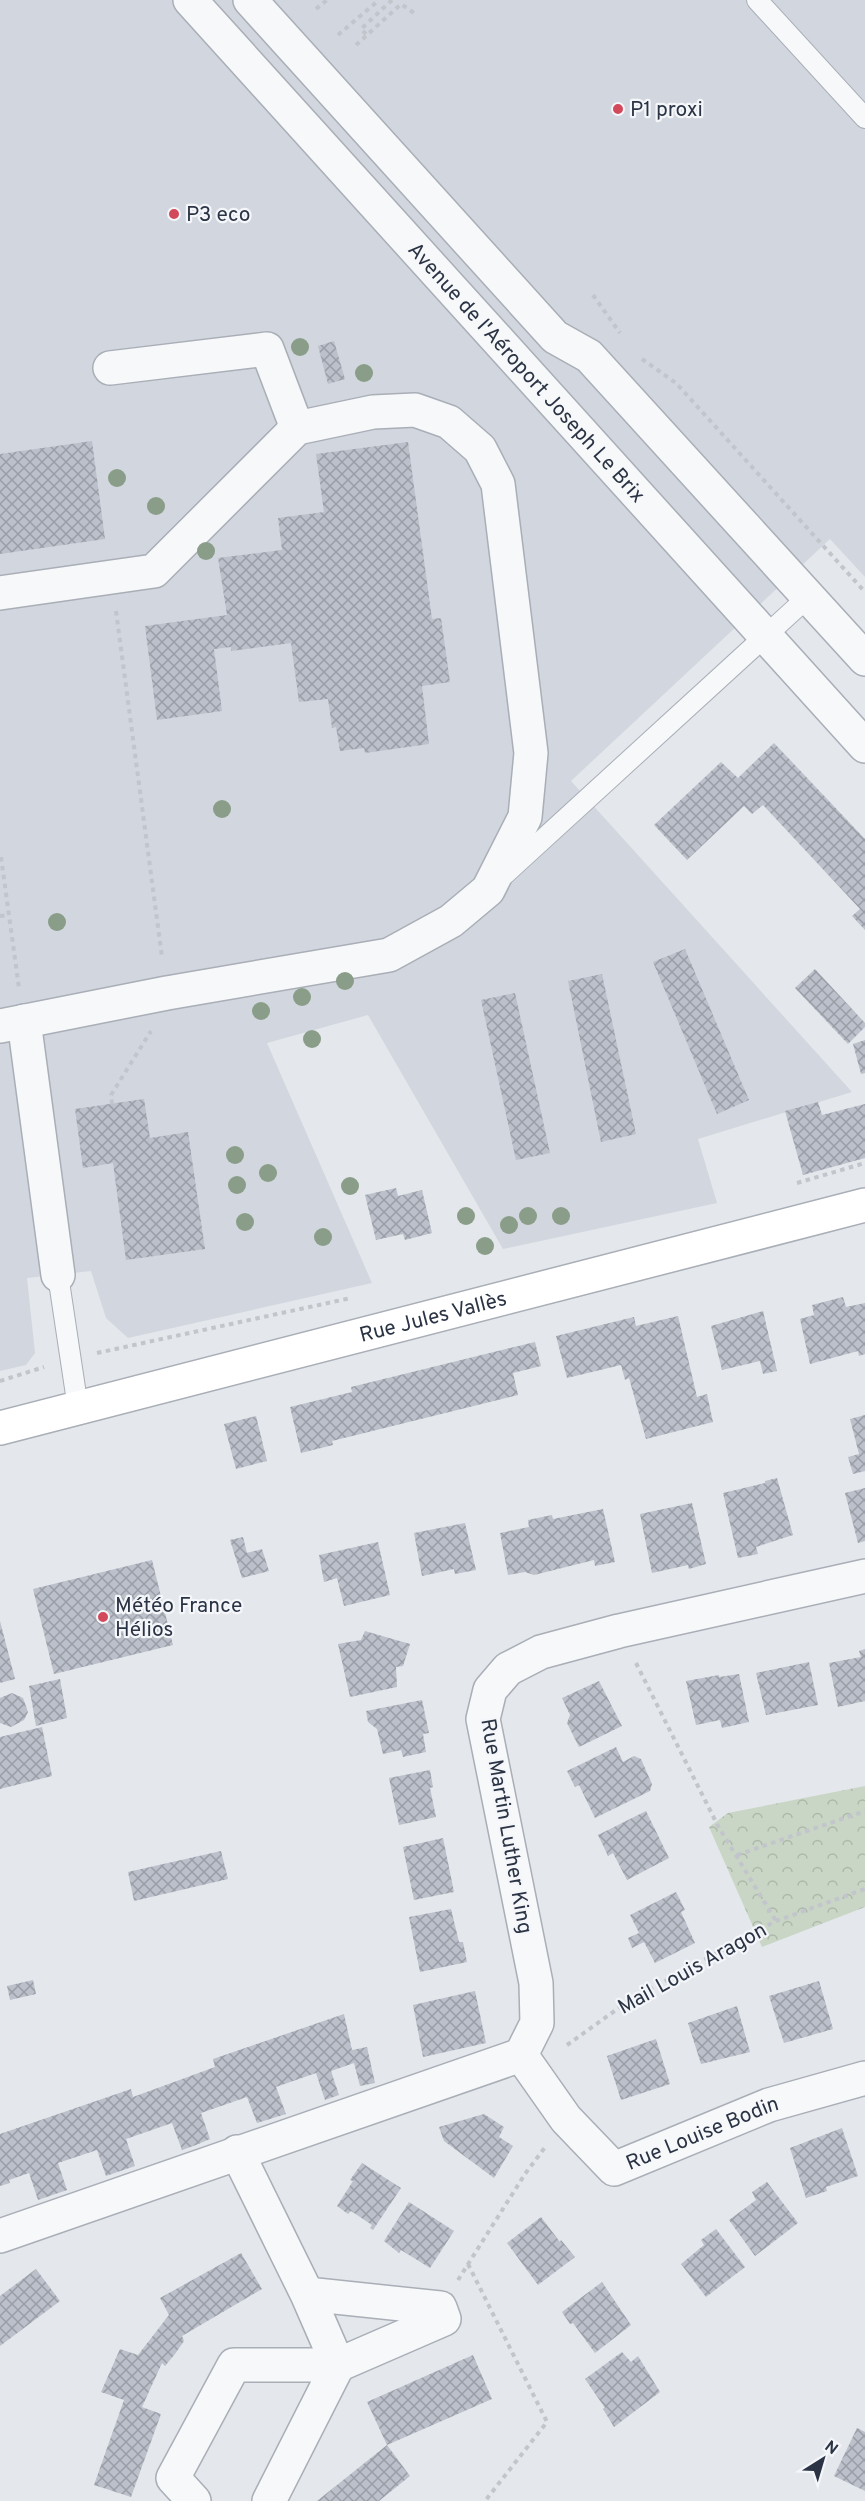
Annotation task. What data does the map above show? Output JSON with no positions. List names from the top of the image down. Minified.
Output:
{"streets":{"street":["Avenue de l'Aéroport Joseph Le Brix","Rue Jules Vallès","Rue Martin Luther King","Rue Louise Bodin"],"path":["Mail Louis Aragon"]},"crossings":[["Rue Martin Luther King","Mail Louis Aragon"],["Rue Martin Luther King","Rue Louise Bodin"],["Mail Louis Aragon","Rue Louise Bodin"]],"places":["P1 proxi","P3 eco","Météo France Hélios"],"north":"top right"}
